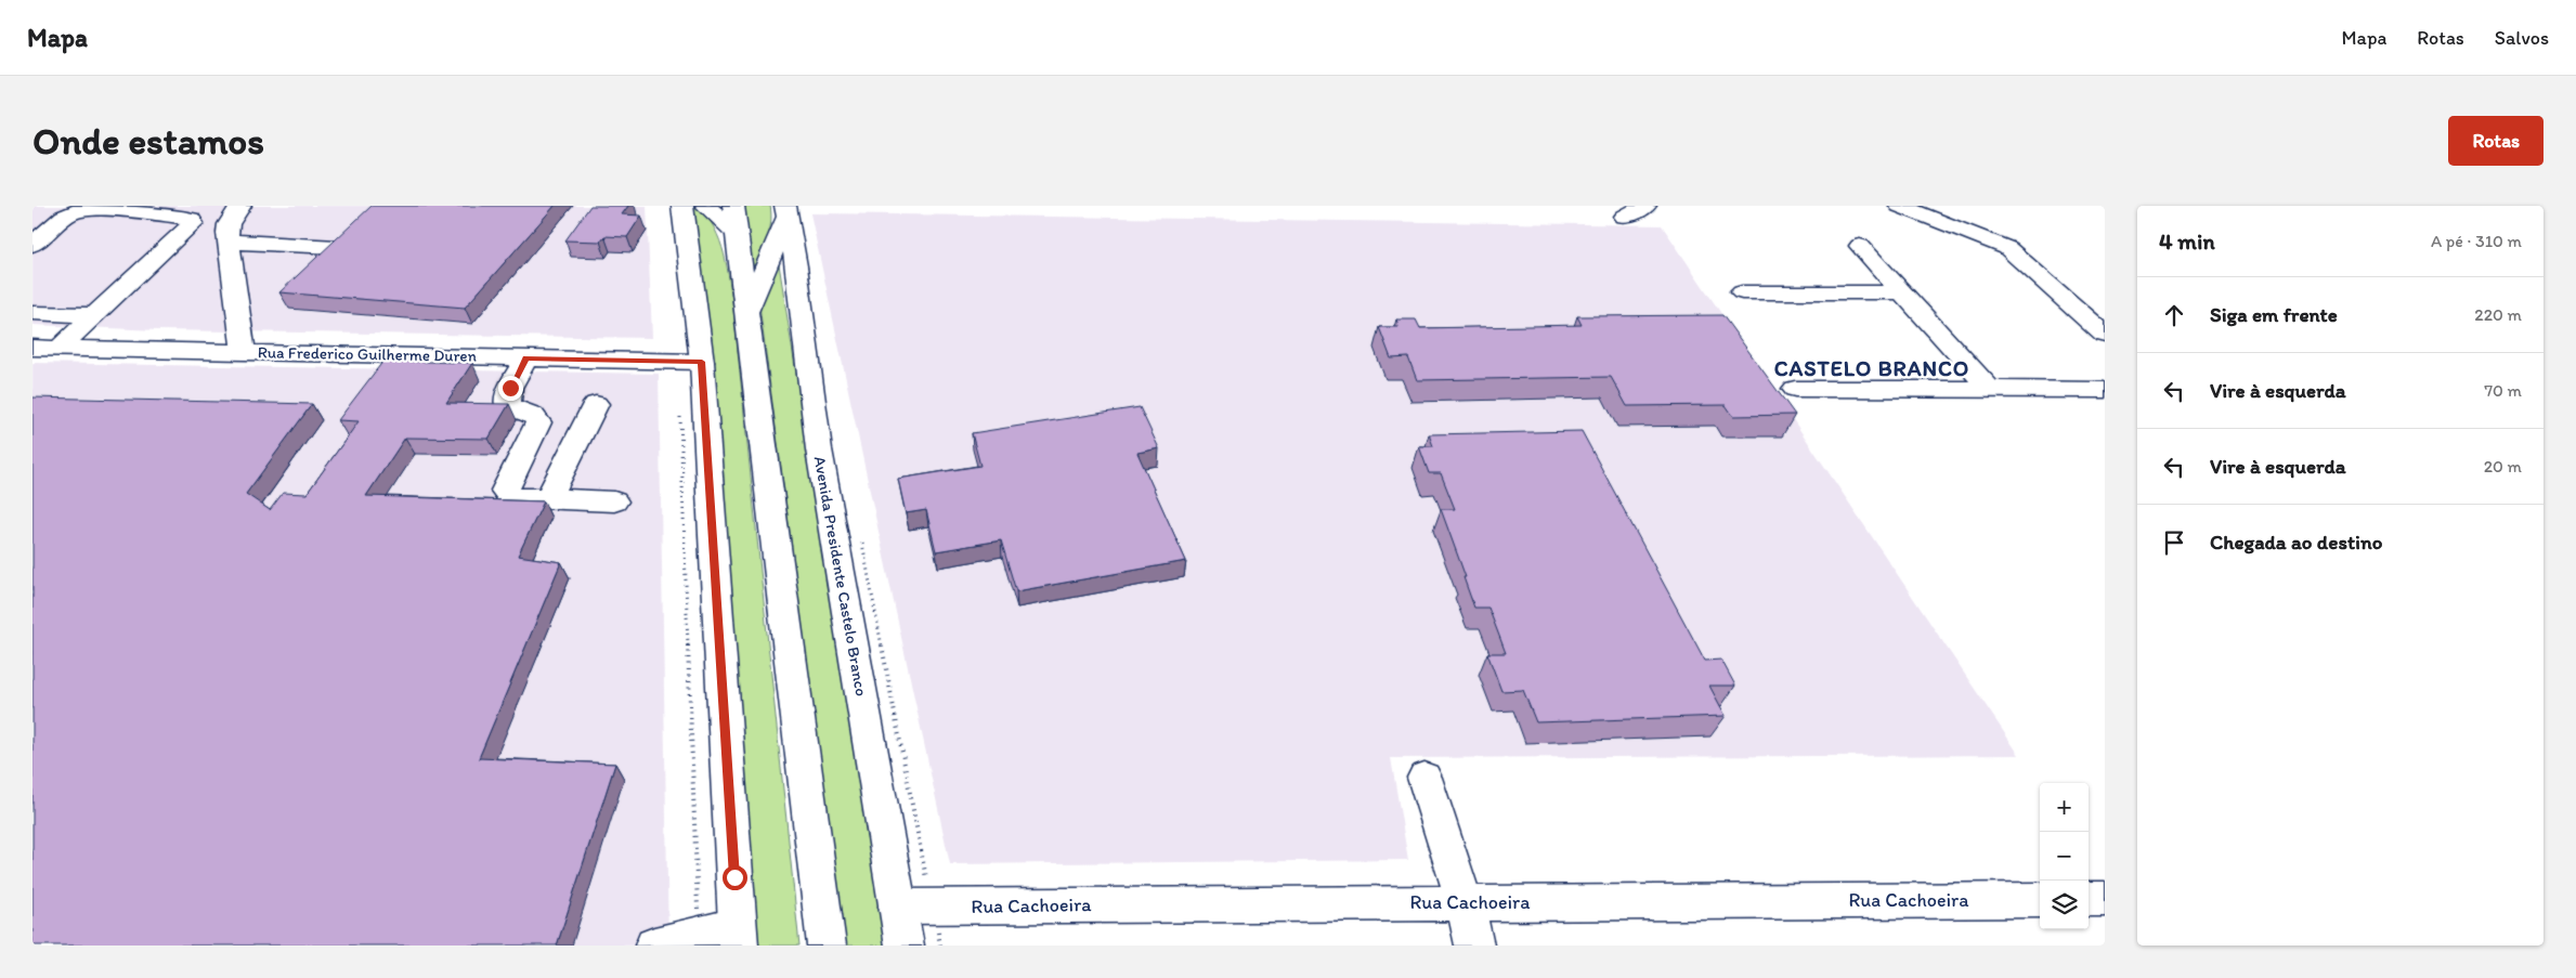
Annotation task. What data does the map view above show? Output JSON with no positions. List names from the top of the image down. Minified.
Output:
{"streets":{"main road":["Rua Frederico Guilherme Duren","Avenida Presidente Castelo Branco","Rua Cachoeira"]},"crossings":[["Avenida Presidente Castelo Branco","Rua Cachoeira"]],"districts":["CASTELO BRANCO"],"page":{"header":"Mapa","nav":["Mapa","Rotas","Salvos"],"buttons":"Rotas","title":"Onde estamos","heading":["4 min","A pé · 310 m"],"list":[["Siga em frente","220 m"],["Vire à esquerda","70 m"],["Vire à esquerda","20 m"],"Chegada ao destino"],"map_buttons":["+","−"]}}
